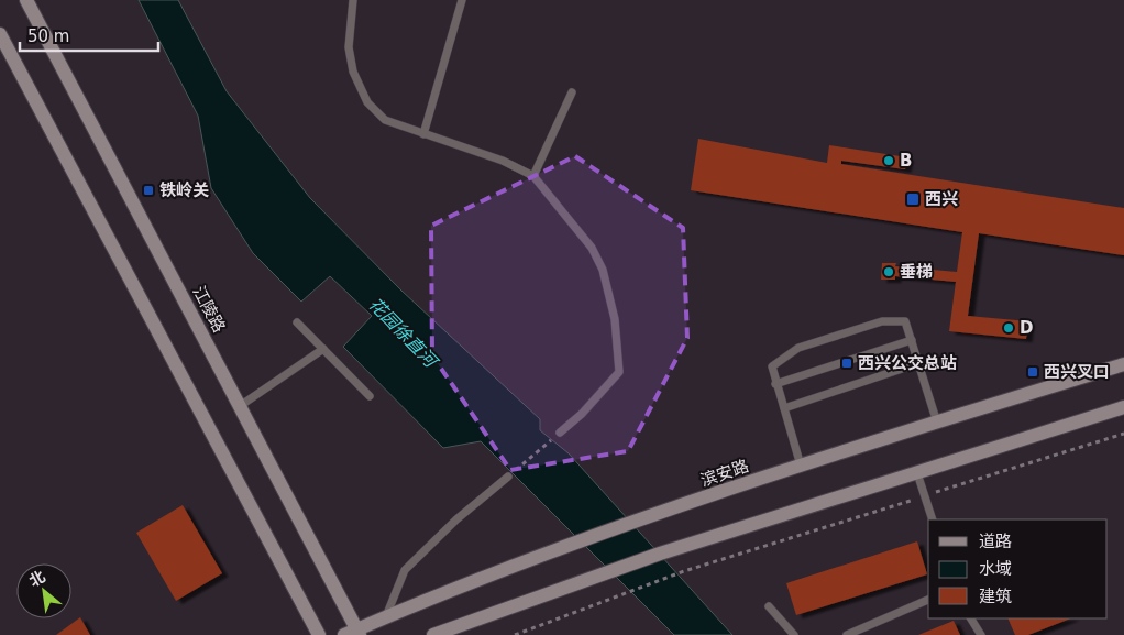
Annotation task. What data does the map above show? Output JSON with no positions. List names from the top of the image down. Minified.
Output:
{"streets":{"main road":["江陵路","滨安路"]},"crossings":[["江陵路","滨安路"]],"water":["花园徐直河"],"places":{"other":["B","垂梯","D"],"transit":["铁岭关","西兴","西兴公交总站","西兴叉口"]},"legend":["道路","水域","建筑"],"scale_bar":"50 m","north":"top left"}
